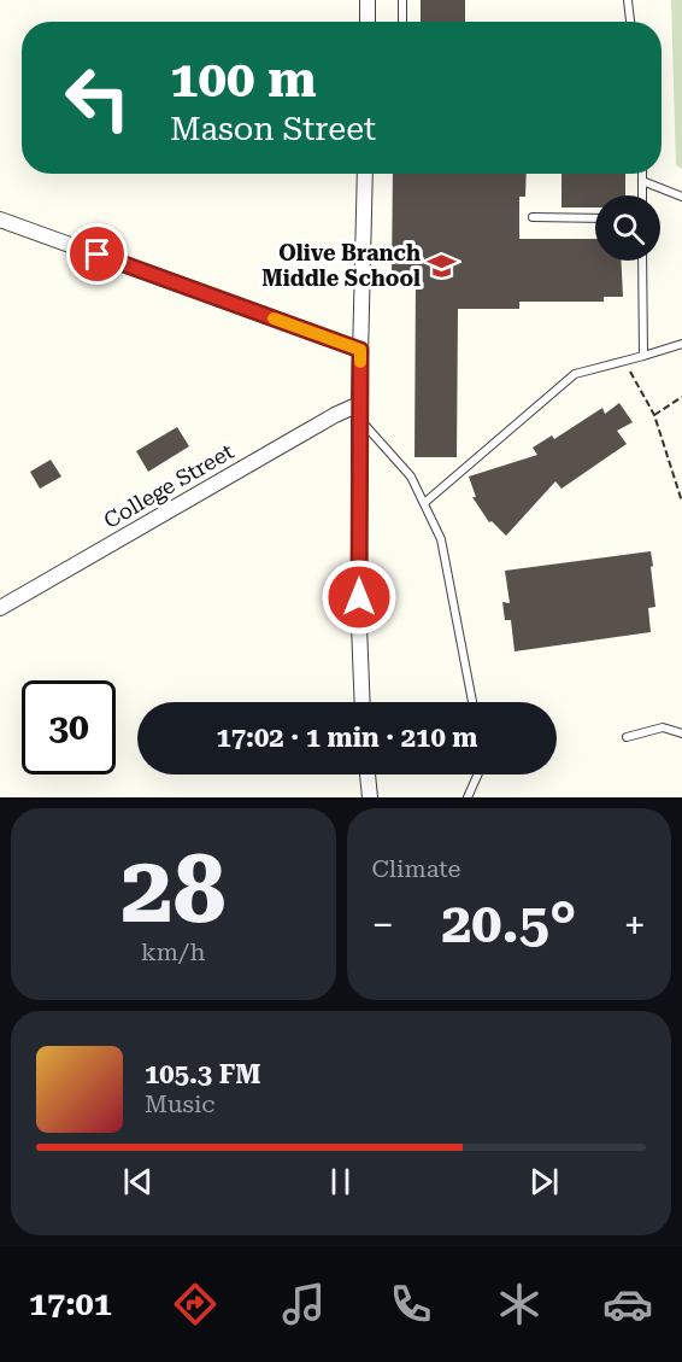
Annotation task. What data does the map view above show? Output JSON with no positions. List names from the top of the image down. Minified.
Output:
{"streets":{"street":["College Street"]},"places":{"school or university":["Olive Branch Middle School"]},"page":{"turn":["100 m","Mason Street"],"limit":"30","trip":"17:02 · 1 min · 210 m","tile":[["28","km/h"],"Climate"],"heat":["−","20.5°","+"],"song":["105.3 FM","Music"],"tabs":"17:01"}}
